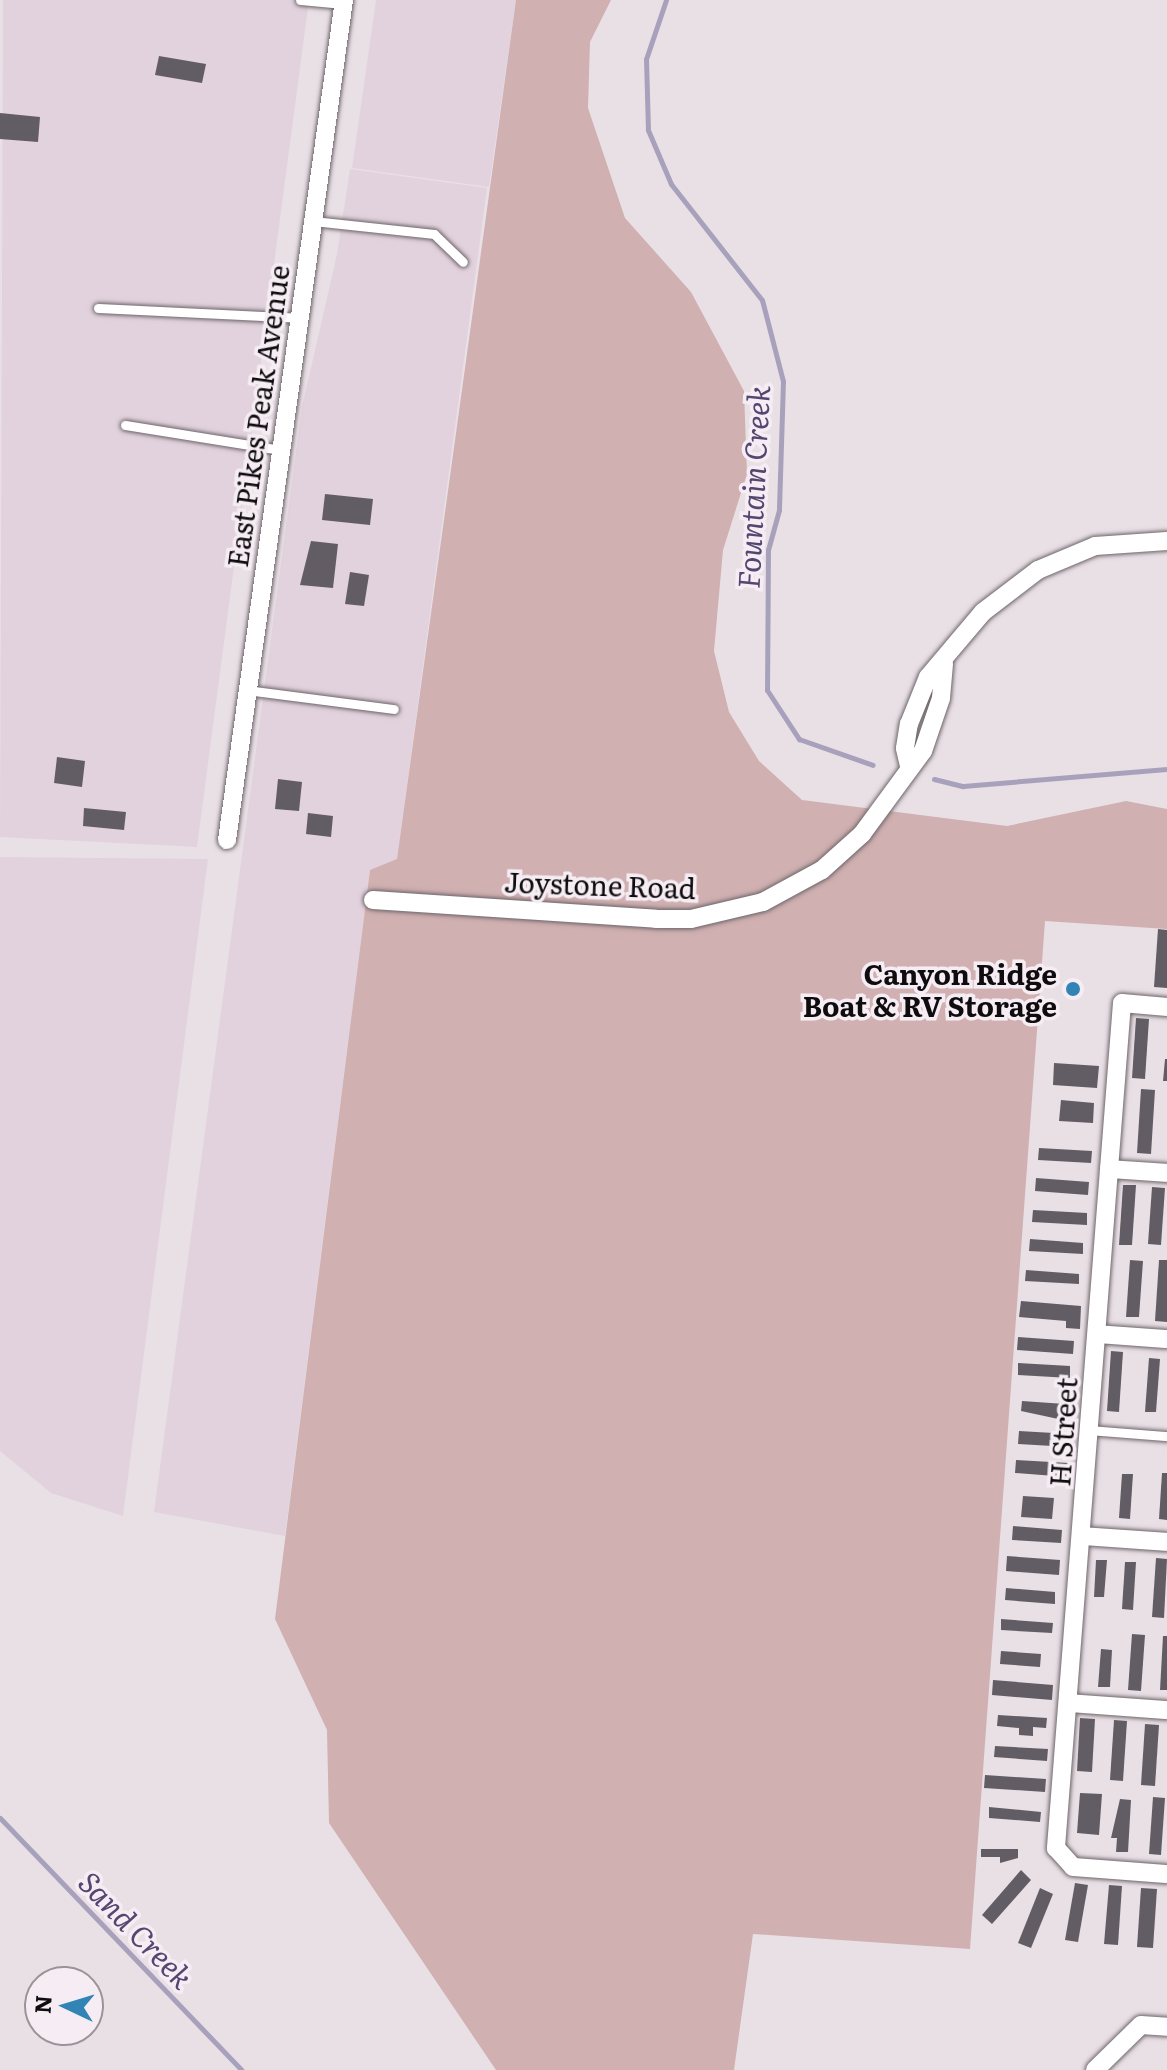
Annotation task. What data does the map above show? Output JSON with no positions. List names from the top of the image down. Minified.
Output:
{"streets":{"street":["East Pikes Peak Avenue","Joystone Road","H Street"]},"water":["Fountain Creek","Sand Creek"],"places":["Canyon Ridge Boat & RV Storage"],"north":"left"}
